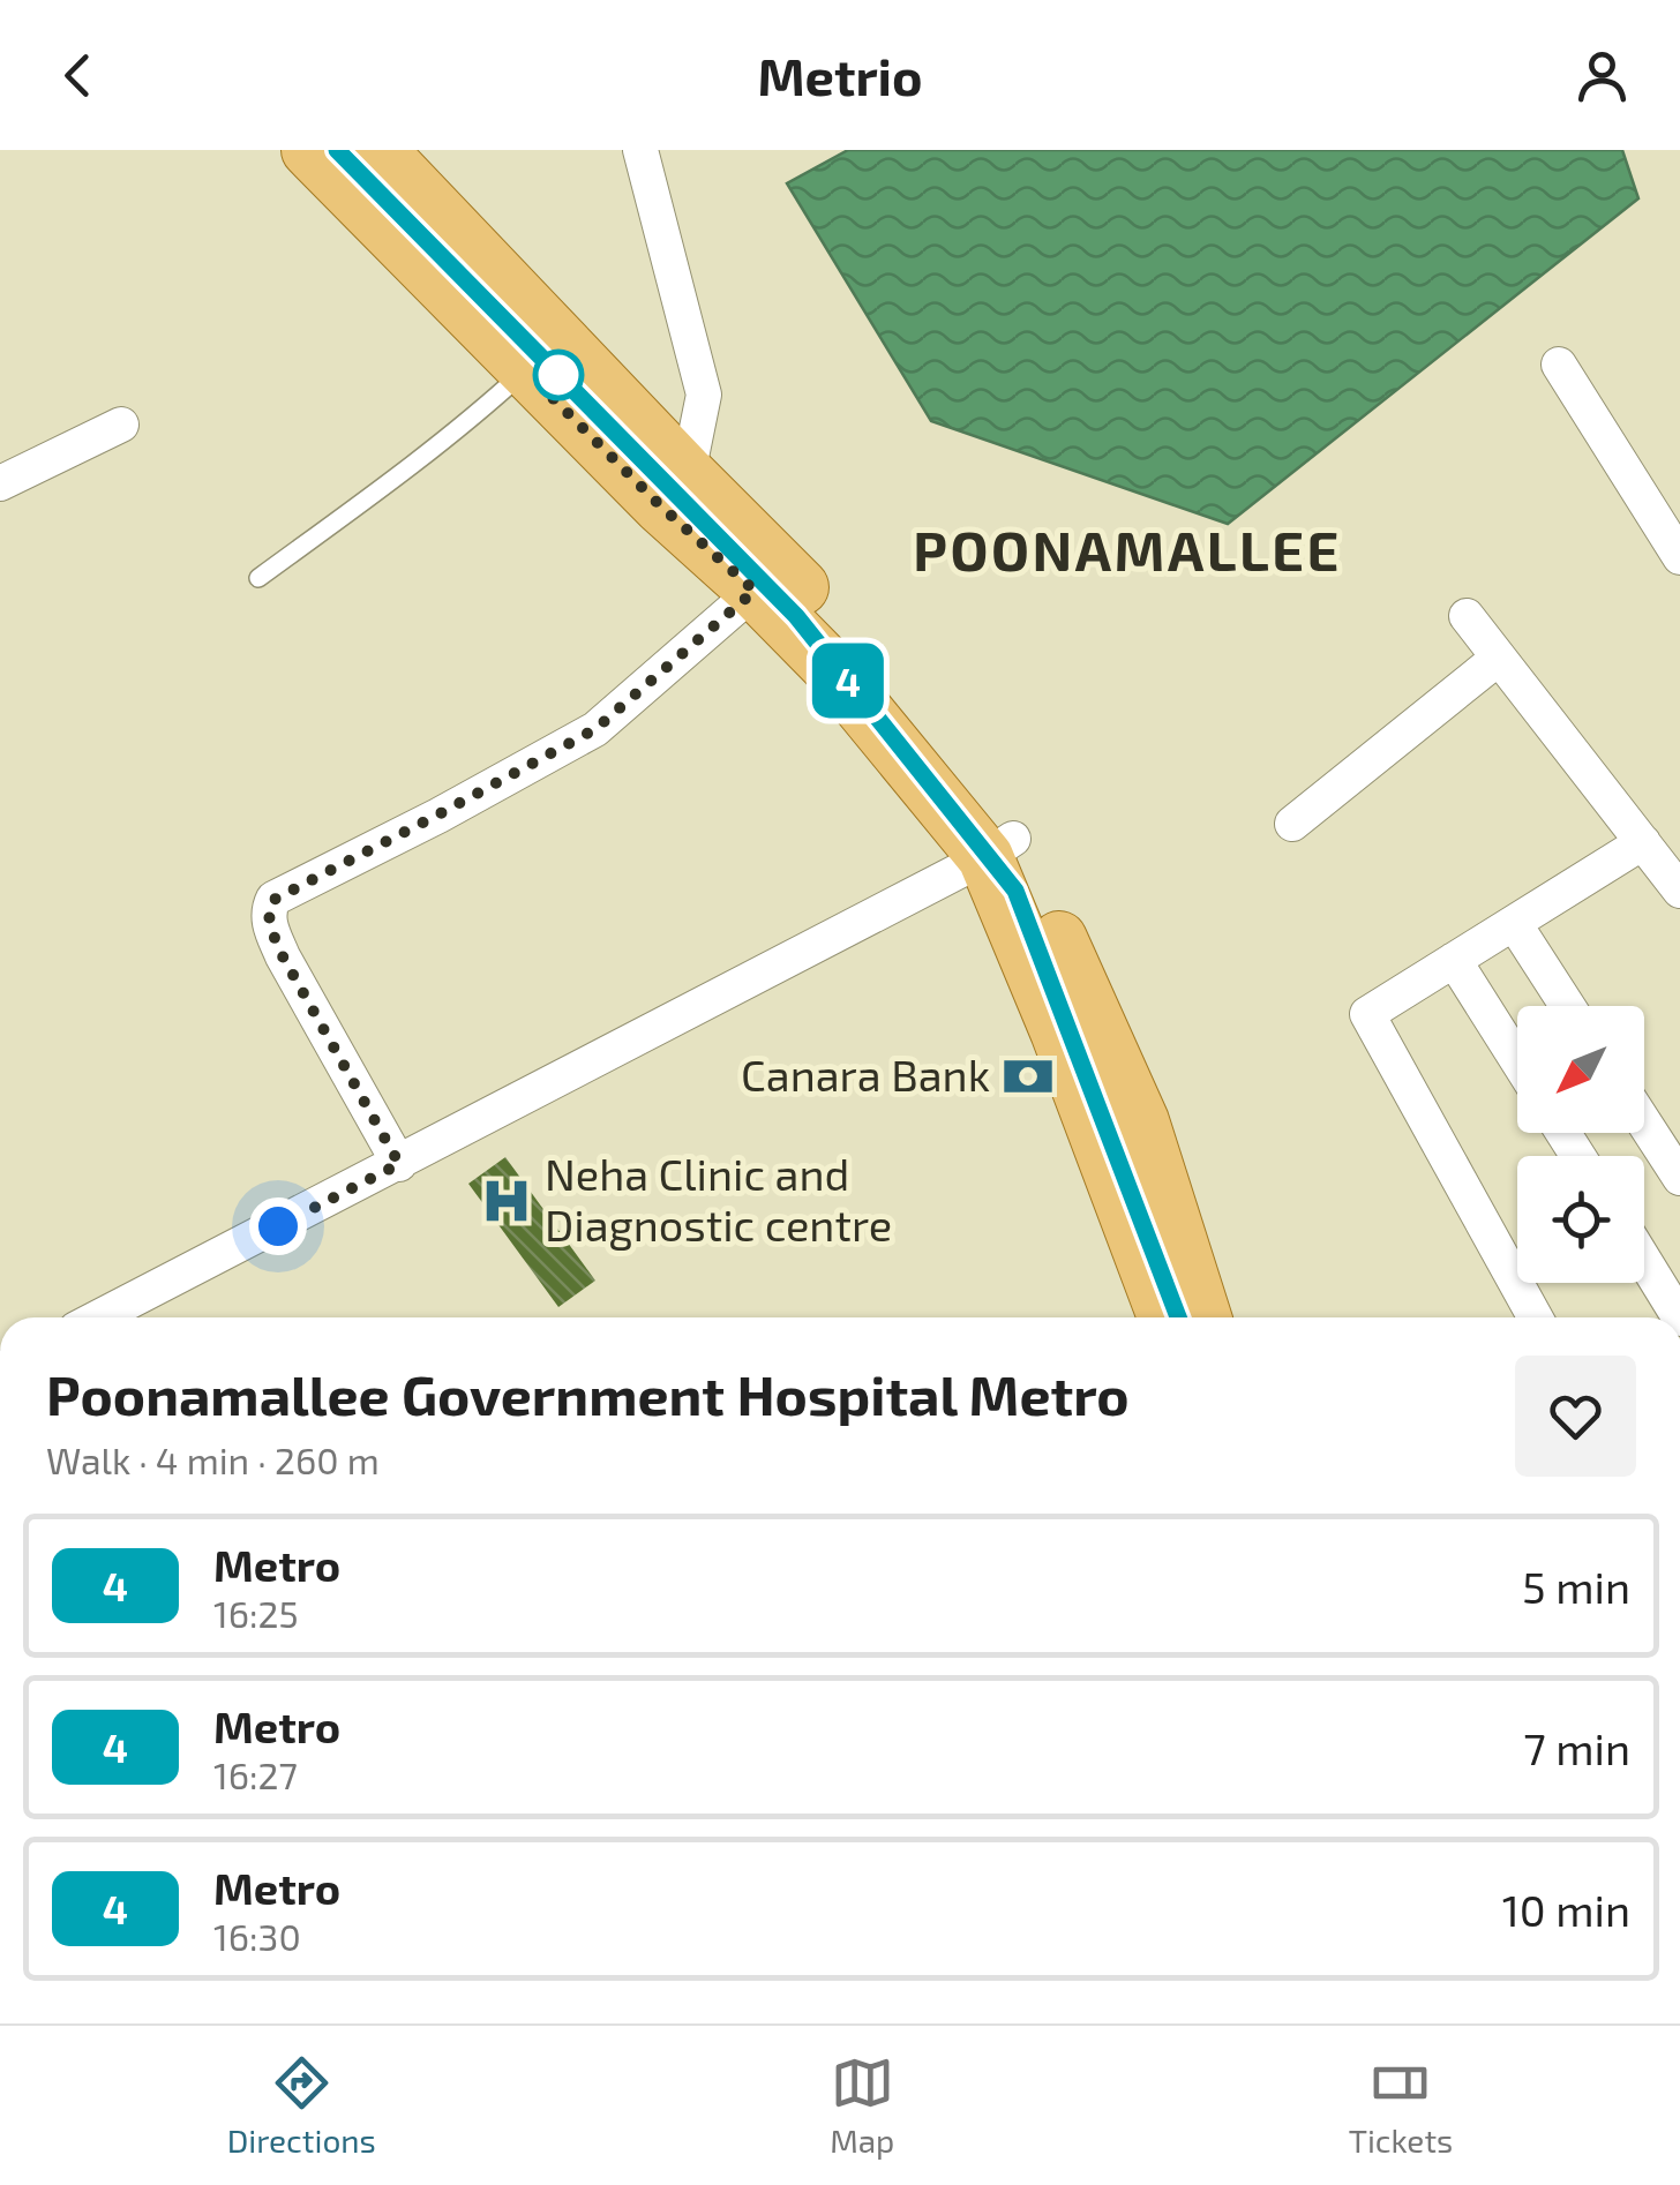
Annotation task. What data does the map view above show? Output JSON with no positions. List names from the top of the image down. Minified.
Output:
{"districts":["POONAMALLEE"],"places":{"bank":["Canara Bank"],"hospital":["Neha Clinic and Diagnostic centre"]},"lines":["metro line 4"],"north":"bottom left","page":{"header":"Metrio","on_map":"4","heading":["Poonamallee Government Hospital Metro","Walk · 4 min · 260 m"],"list":[{"mark":"4","name":"Metro","note":"16:25","value":"5 min"},{"mark":"4","name":"Metro","note":"16:27","value":"7 min"},{"mark":"4","name":"Metro","note":"16:30","value":"10 min"}],"tabs":["Directions","Map","Tickets"]}}
